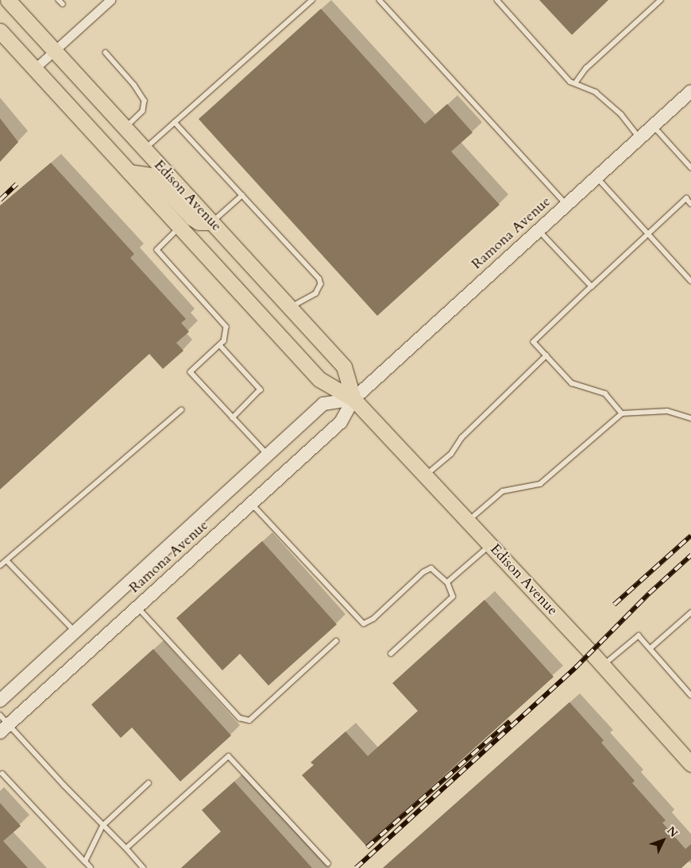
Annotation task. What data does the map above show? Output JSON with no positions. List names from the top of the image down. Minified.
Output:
{"streets":{"main road":["Edison Avenue","Ramona Avenue"]},"crossings":[["Edison Avenue","Ramona Avenue"]],"north":"top right"}
